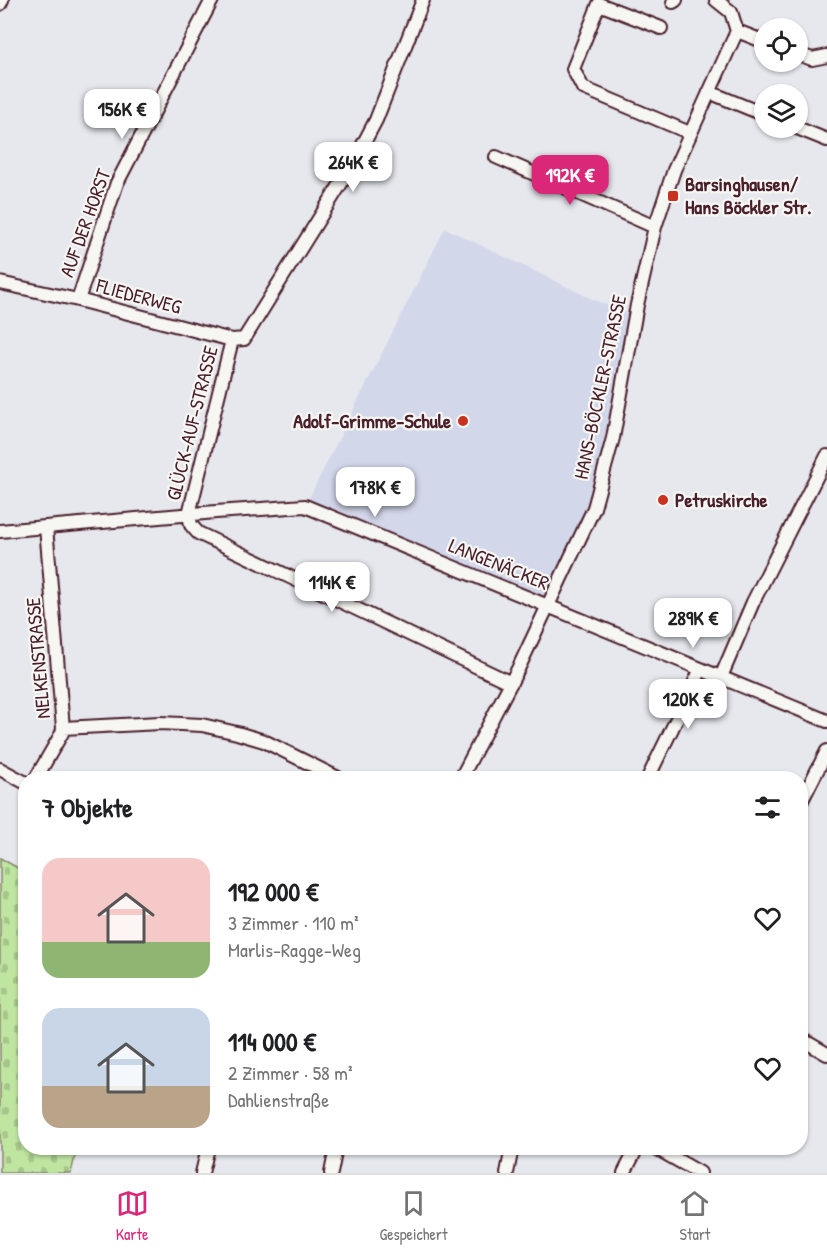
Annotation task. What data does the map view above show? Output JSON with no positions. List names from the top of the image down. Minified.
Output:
{"streets":{"street":["AUF DER HORST","FLIEDERWEG","HANS-BÖCKLER-STRASSE","GLÜCK-AUF-STRASSE","LANGENÄCKER","NELKENSTRASSE"]},"crossings":[["AUF DER HORST","FLIEDERWEG"],["FLIEDERWEG","GLÜCK-AUF-STRASSE"],["HANS-BÖCKLER-STRASSE","LANGENÄCKER"],["GLÜCK-AUF-STRASSE","LANGENÄCKER"],["LANGENÄCKER","NELKENSTRASSE"]],"places":{"transit":["Barsinghausen/ Hans Böckler Str."],"other":["Adolf-Grimme-Schule","Petruskirche"]},"page":{"price":["156K €","264K €","192K €","178K €","114K €","289K €","120K €"],"heading":"7 Objekte","list":[{"name":"192 000 €","note":"3 Zimmer · 110 m² · Marlis-Ragge-Weg"},{"name":"114 000 €","note":"2 Zimmer · 58 m² · Dahlienstraße"}],"tabs":["Karte","Gespeichert","Start"]}}
